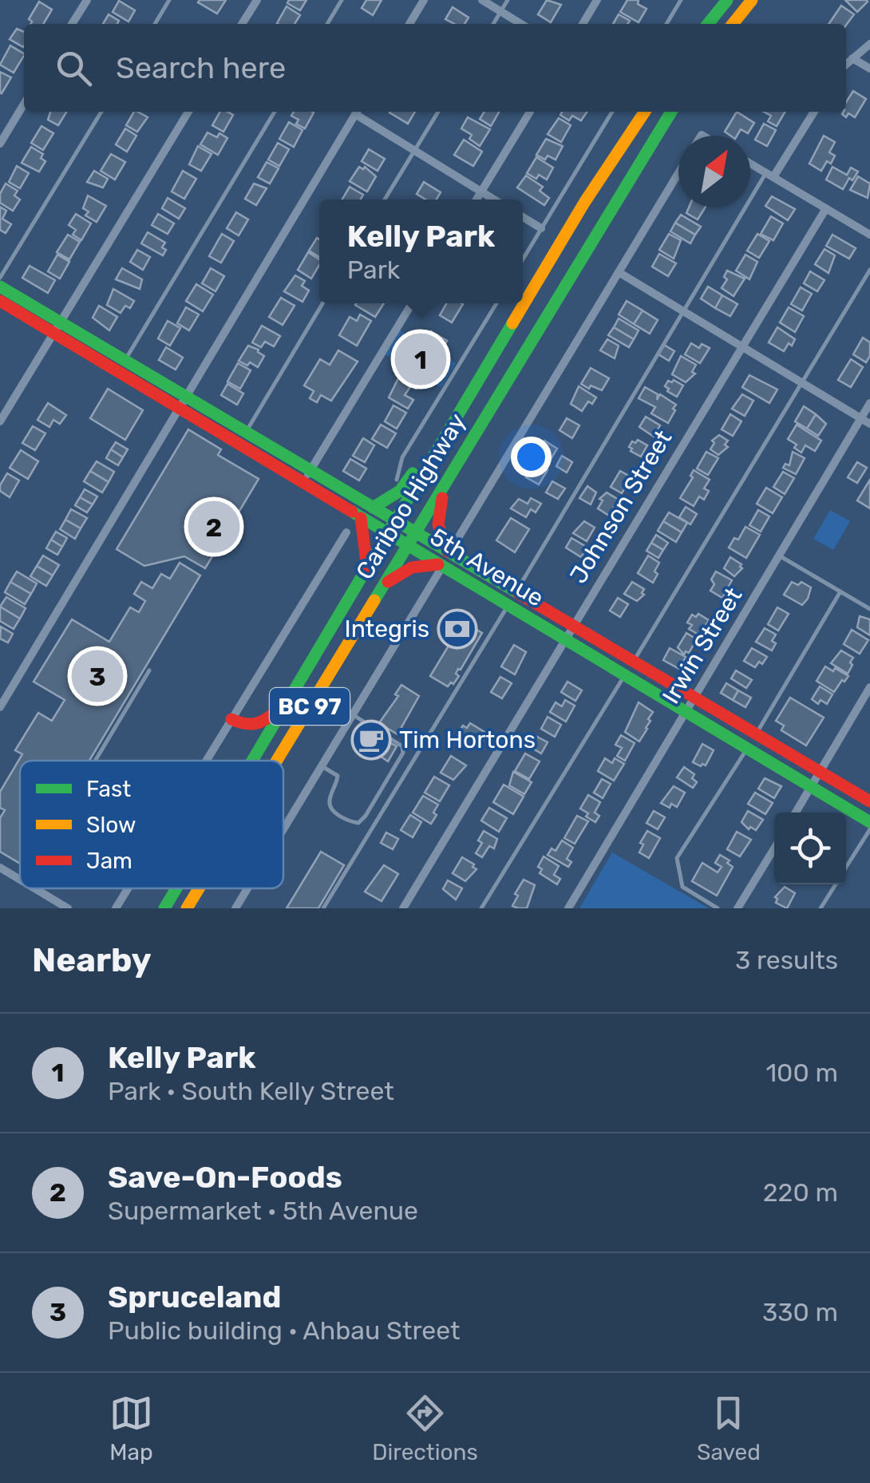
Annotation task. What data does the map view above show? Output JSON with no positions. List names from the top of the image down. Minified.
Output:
{"streets":{"main road":["Cariboo Highway","5th Avenue","BC 97"],"street":["Johnson Street","Irwin Street"]},"crossings":[["Cariboo Highway","5th Avenue"],["Johnson Street","5th Avenue"],["5th Avenue","Irwin Street"]],"places":{"bank":["Integris"],"cafe":["Tim Hortons"]},"legend":["Fast","Slow","Jam"],"north":"top right","page":{"search":"Search here","popup":["Kelly Park","Park"],"pins":["1","2","3"],"heading":["Nearby","3 results"],"list":[{"mark":"1","name":"Kelly Park","note":"Park · South Kelly Street","value":"100 m"},{"mark":"2","name":"Save-On-Foods","note":"Supermarket · 5th Avenue","value":"220 m"},{"mark":"3","name":"Spruceland","note":"Public building · Ahbau Street","value":"330 m"}],"nav":["Map","Directions","Saved"]}}
